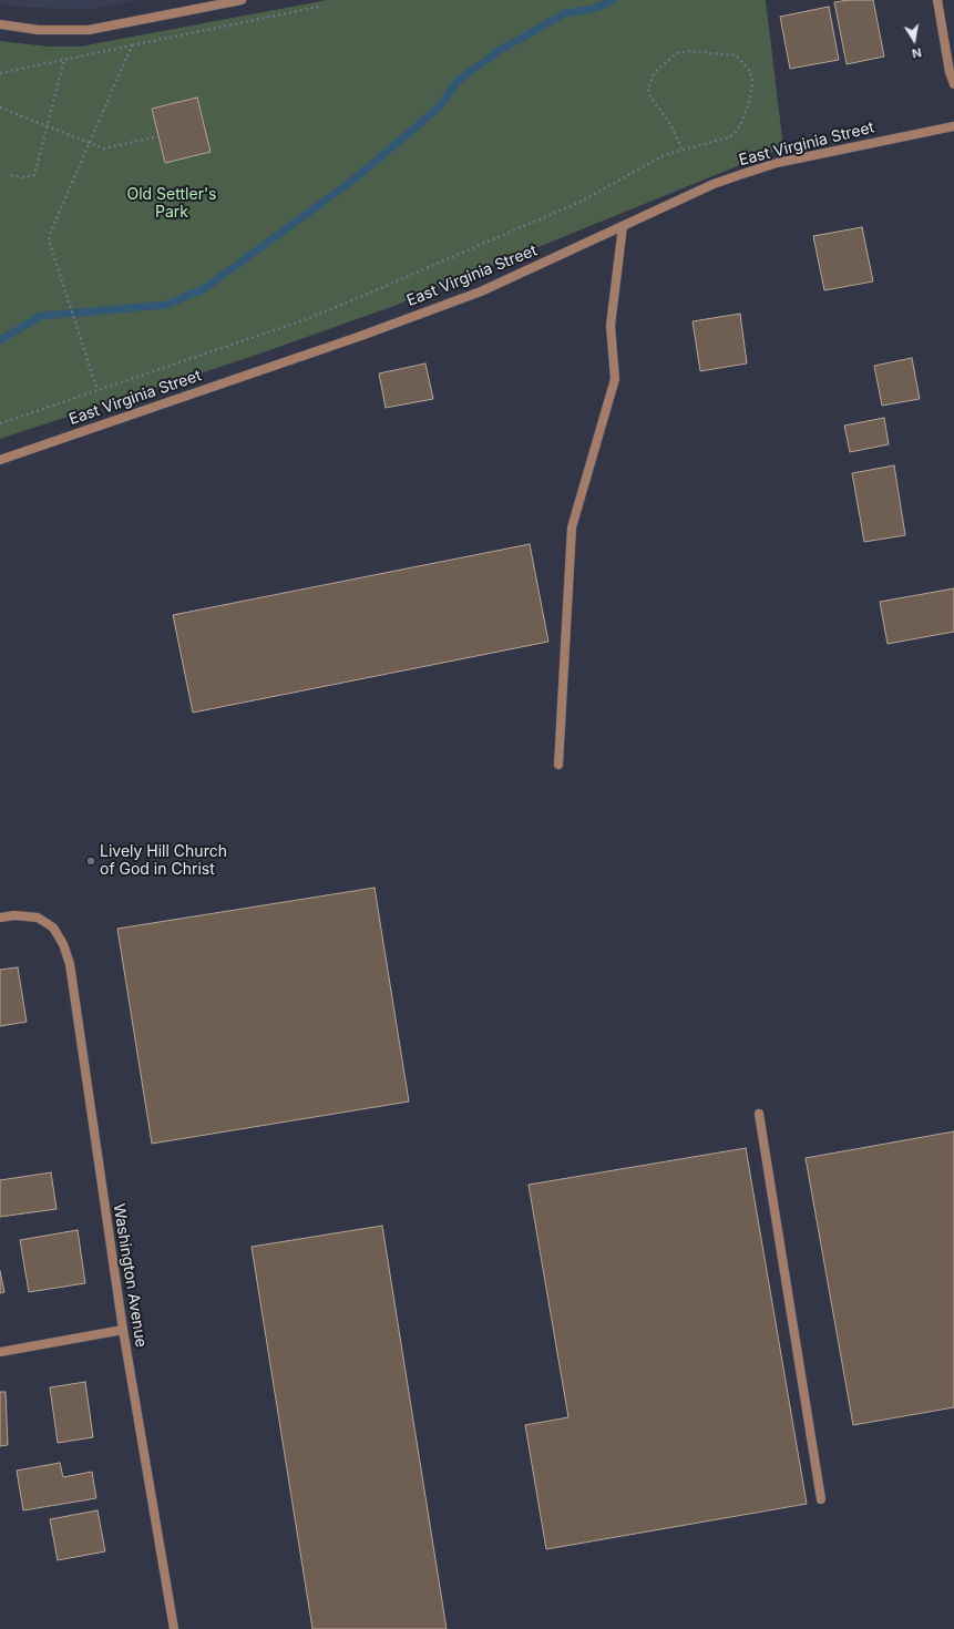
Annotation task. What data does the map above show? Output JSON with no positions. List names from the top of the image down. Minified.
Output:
{"streets":{"street":["East Virginia Street","Washington Avenue"]},"parks":["Old Settler's Park"],"places":["Lively Hill Church of God in Christ"],"north":"bottom"}
